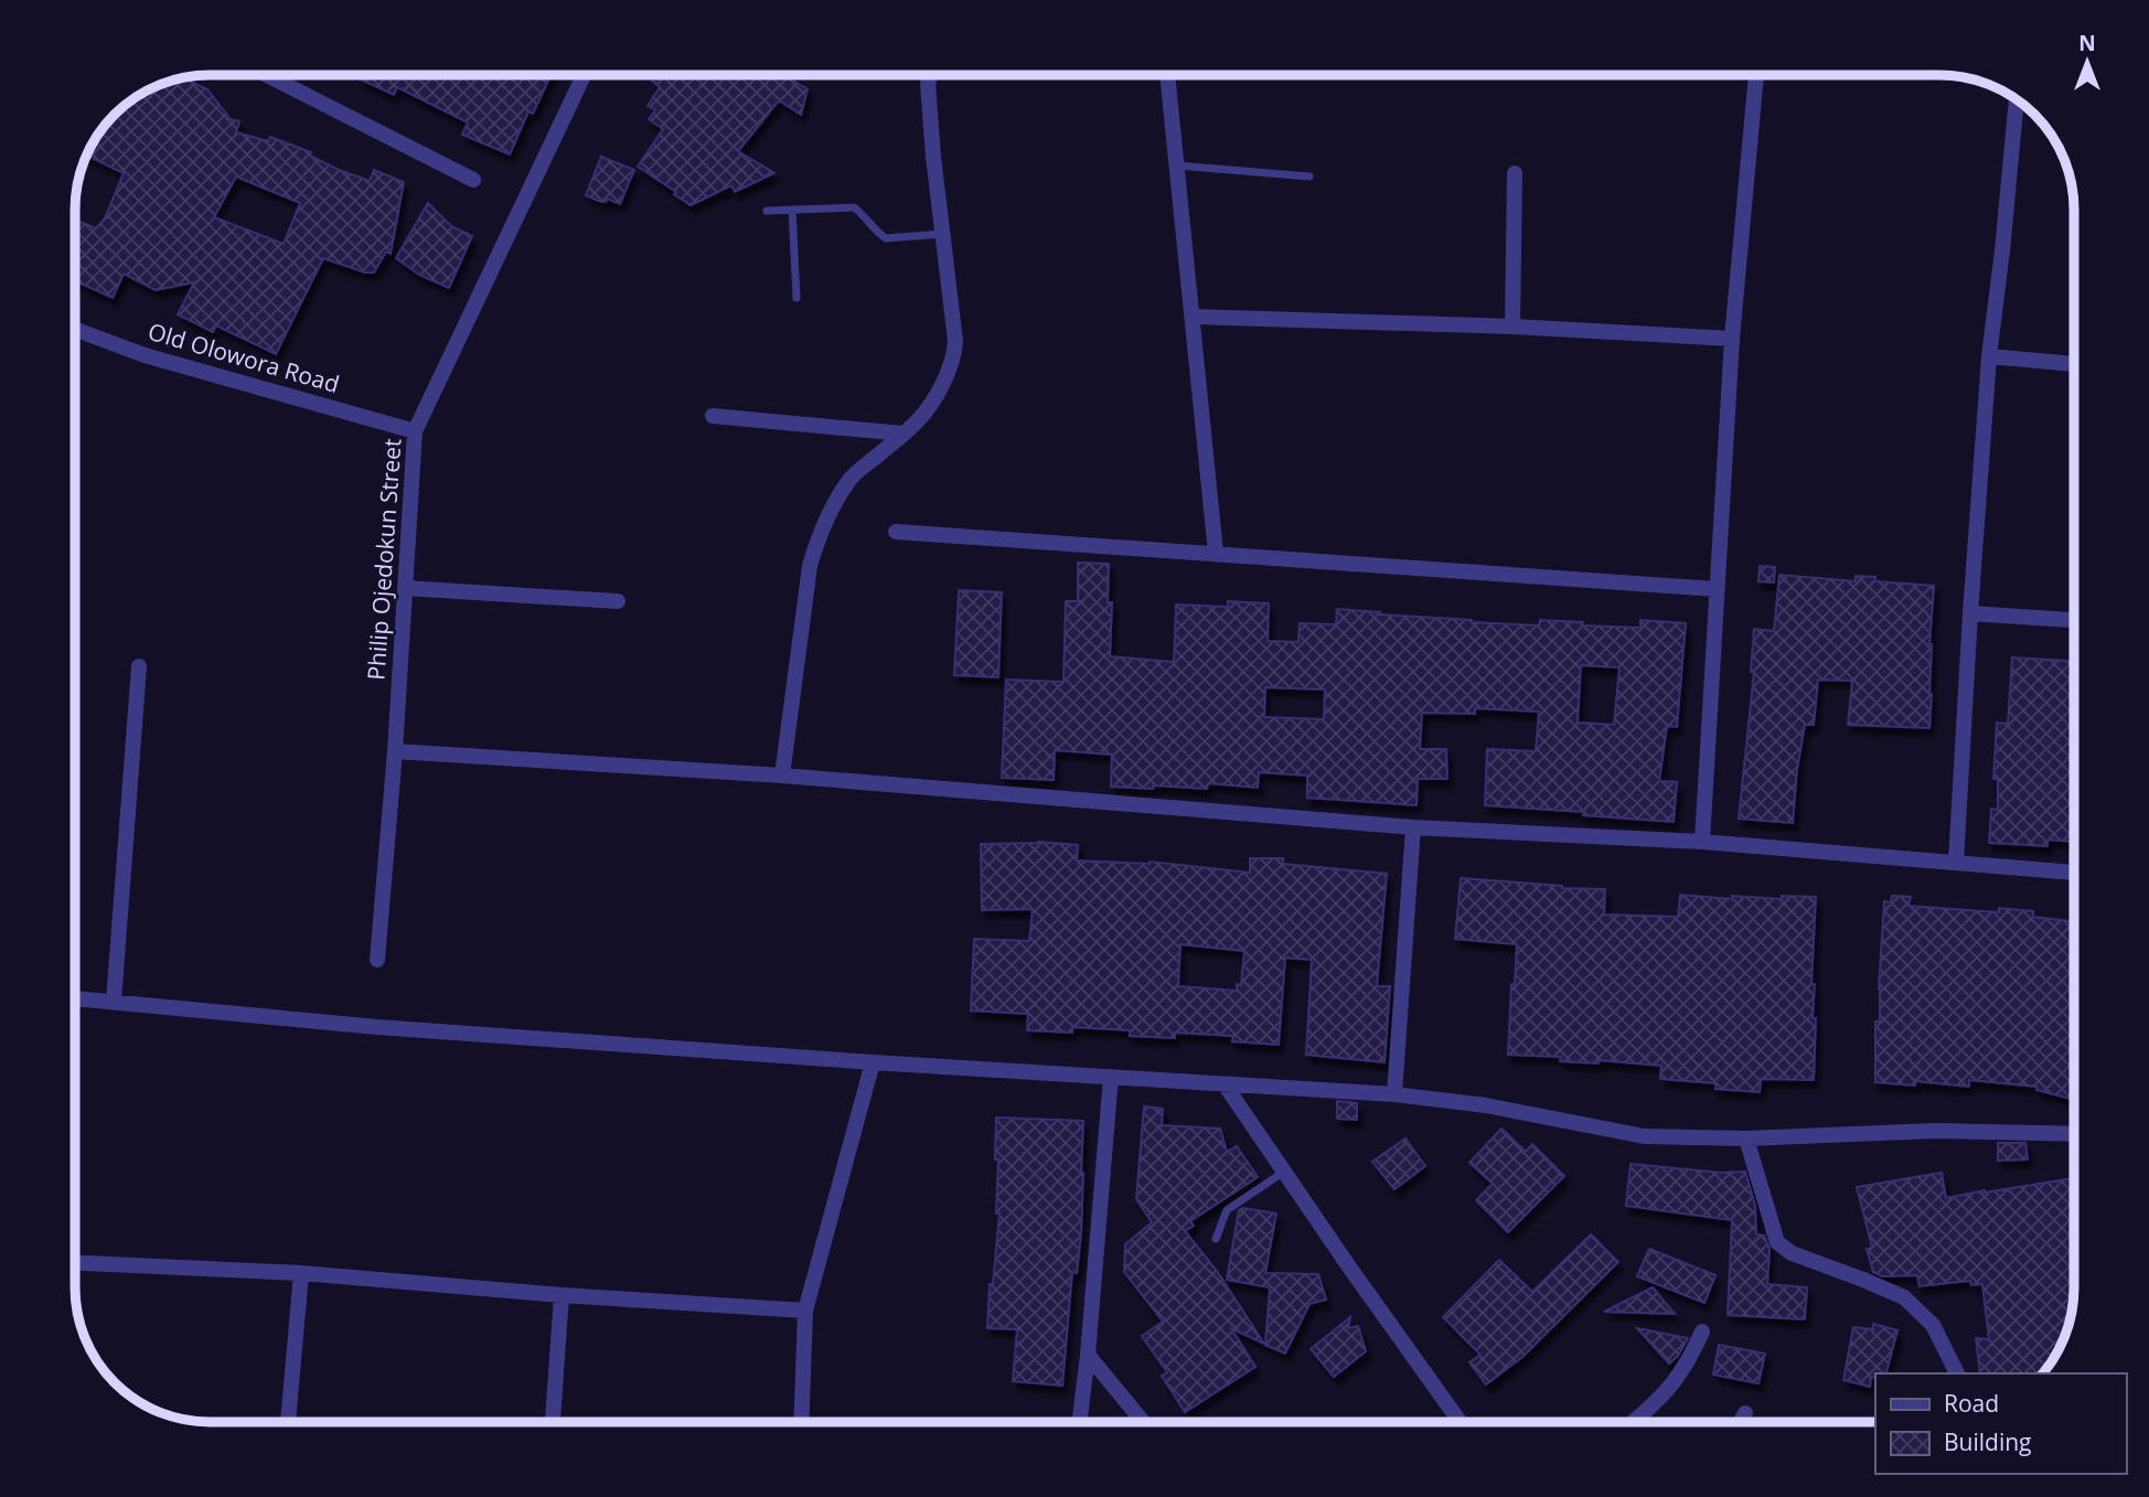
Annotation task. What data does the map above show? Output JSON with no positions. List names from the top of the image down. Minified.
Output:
{"streets":{"street":["Old Olowora Road","Philip Ojedokun Street"]},"crossings":[["Old Olowora Road","Philip Ojedokun Street"]],"legend":["Road","Building"],"north":"top"}
